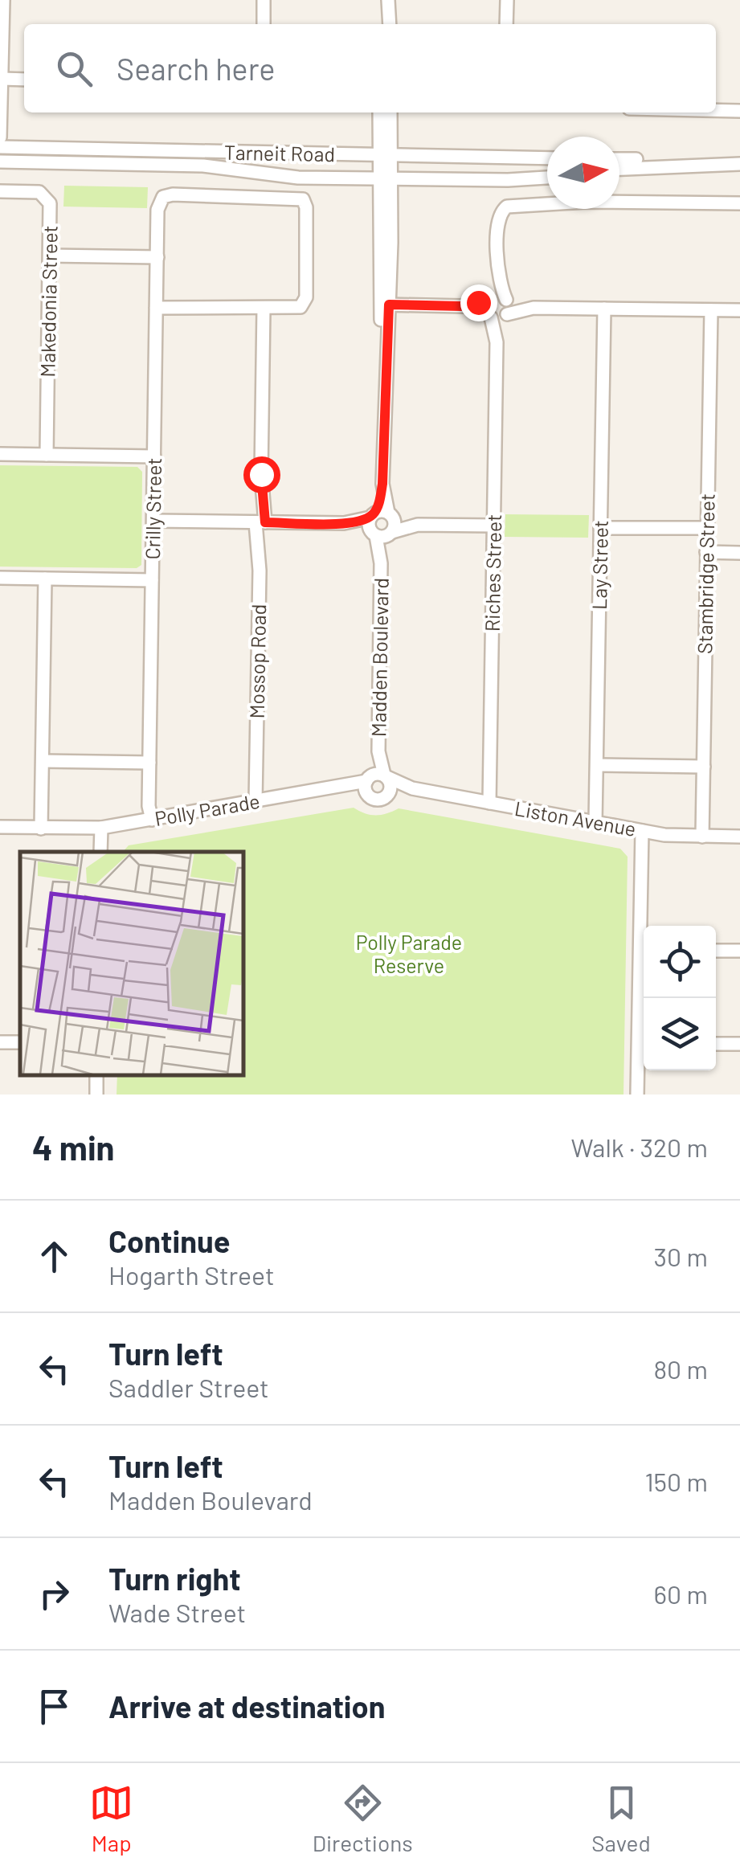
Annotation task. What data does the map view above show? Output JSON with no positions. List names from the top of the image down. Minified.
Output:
{"streets":{"street":["Tarneit Road","Makedonia Street","Crilly Street","Lay Street","Riches Street","Stambridge Street","Madden Boulevard","Mossop Road","Polly Parade","Liston Avenue"]},"crossings":[["Tarneit Road","Madden Boulevard"],["Crilly Street","Mossop Road"],["Crilly Street","Polly Parade"],["Lay Street","Liston Avenue"],["Riches Street","Liston Avenue"],["Stambridge Street","Liston Avenue"],["Madden Boulevard","Polly Parade"],["Madden Boulevard","Liston Avenue"],["Mossop Road","Polly Parade"],["Polly Parade","Liston Avenue"]],"parks":["Polly Parade Reserve"],"north":"right","page":{"search":"Search here","heading":["4 min","Walk · 320 m"],"list":[["Continue","Hogarth Street","30 m"],["Turn left","Saddler Street","80 m"],["Turn left","Madden Boulevard","150 m"],["Turn right","Wade Street","60 m"],"Arrive at destination"],"nav":["Map","Directions","Saved"]}}
